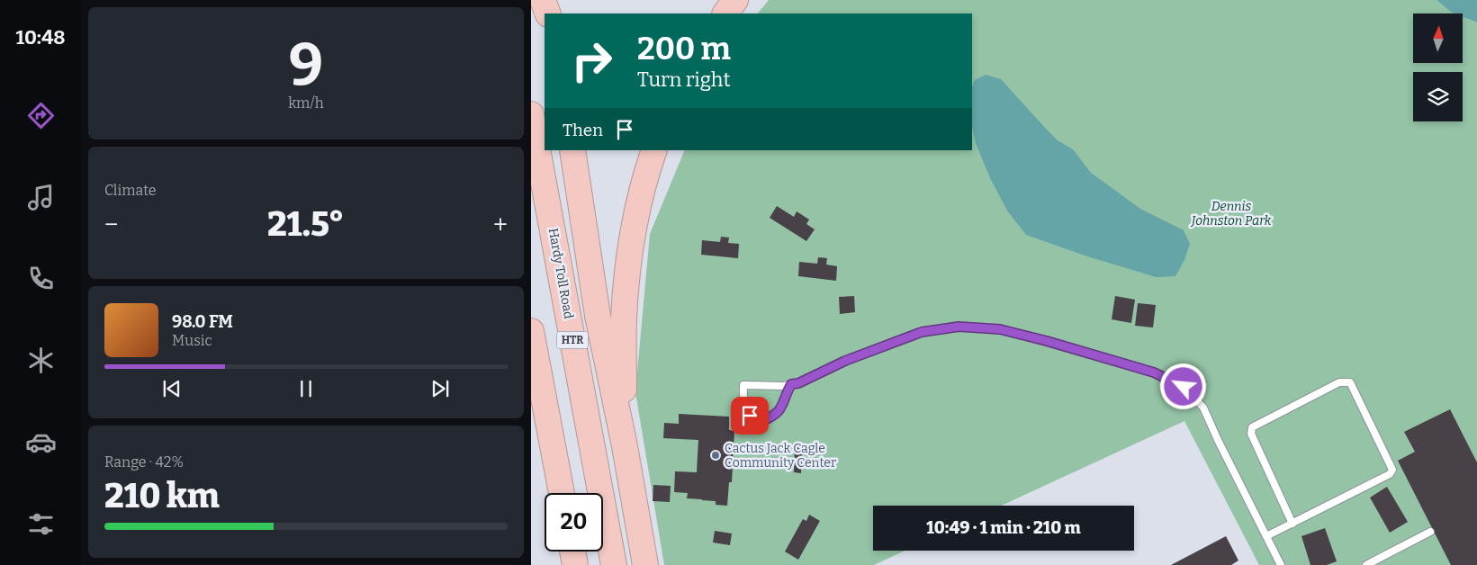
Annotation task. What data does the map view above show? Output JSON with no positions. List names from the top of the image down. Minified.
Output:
{"streets":{"highway":["Hardy Toll Road","HTR"]},"parks":["Dennis Johnston Park"],"places":["Cactus Jack Cagle Community Center"],"north":"top","page":{"tabs":"10:48","tile":[["9","km/h"],"Climate",["Range · 42%","210 km"]],"turn":["200 m","Turn right"],"then":"Then","heat":["−","21.5°","+"],"song":["98.0 FM","Music"],"limit":"20","trip":"10:49 · 1 min · 210 m"}}
